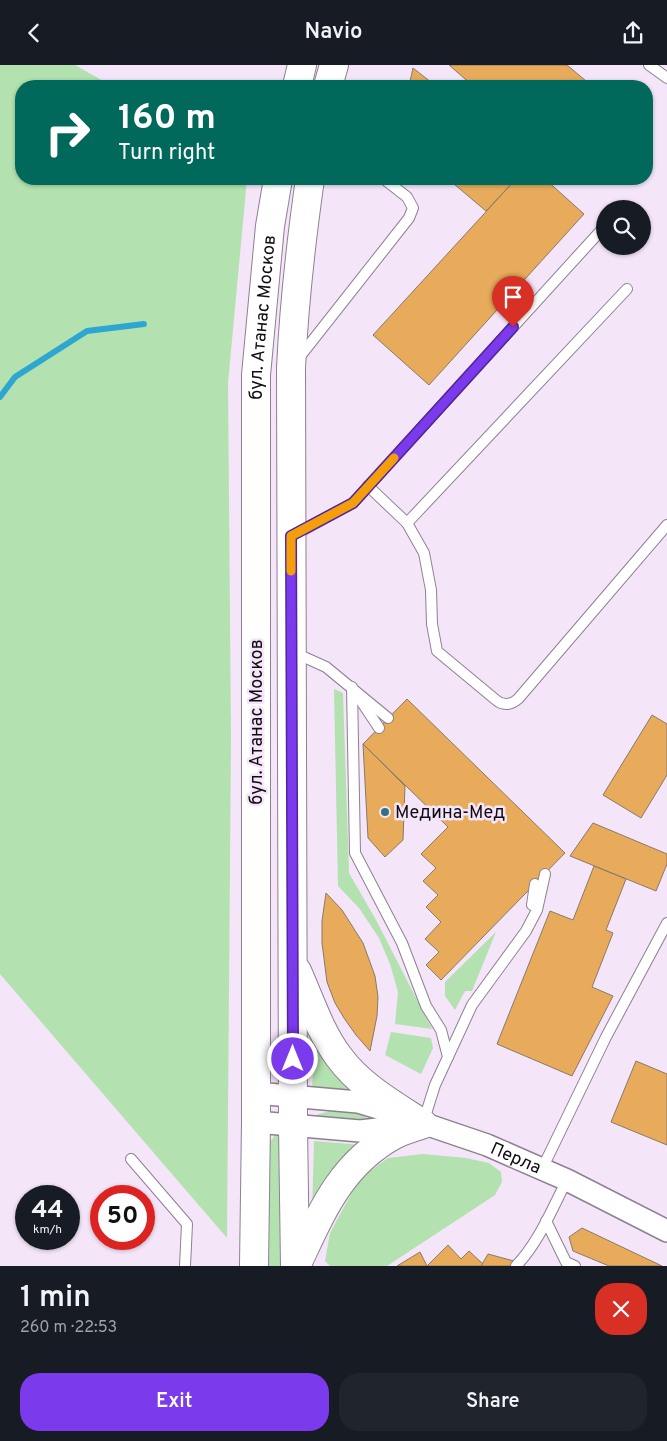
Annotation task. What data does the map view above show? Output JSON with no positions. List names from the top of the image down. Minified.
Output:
{"streets":{"main road":["бул. Атанас Москов"],"street":["Перла"]},"crossings":[["бул. Атанас Москов","Перла"]],"places":["Медина-Мед"],"page":{"header":"Navio","turn":["160 m","Turn right"],"speed":"44 km/h","limit":"50","heading":["1 min","260 m · 22:53"],"buttons":["Exit","Share"]}}
